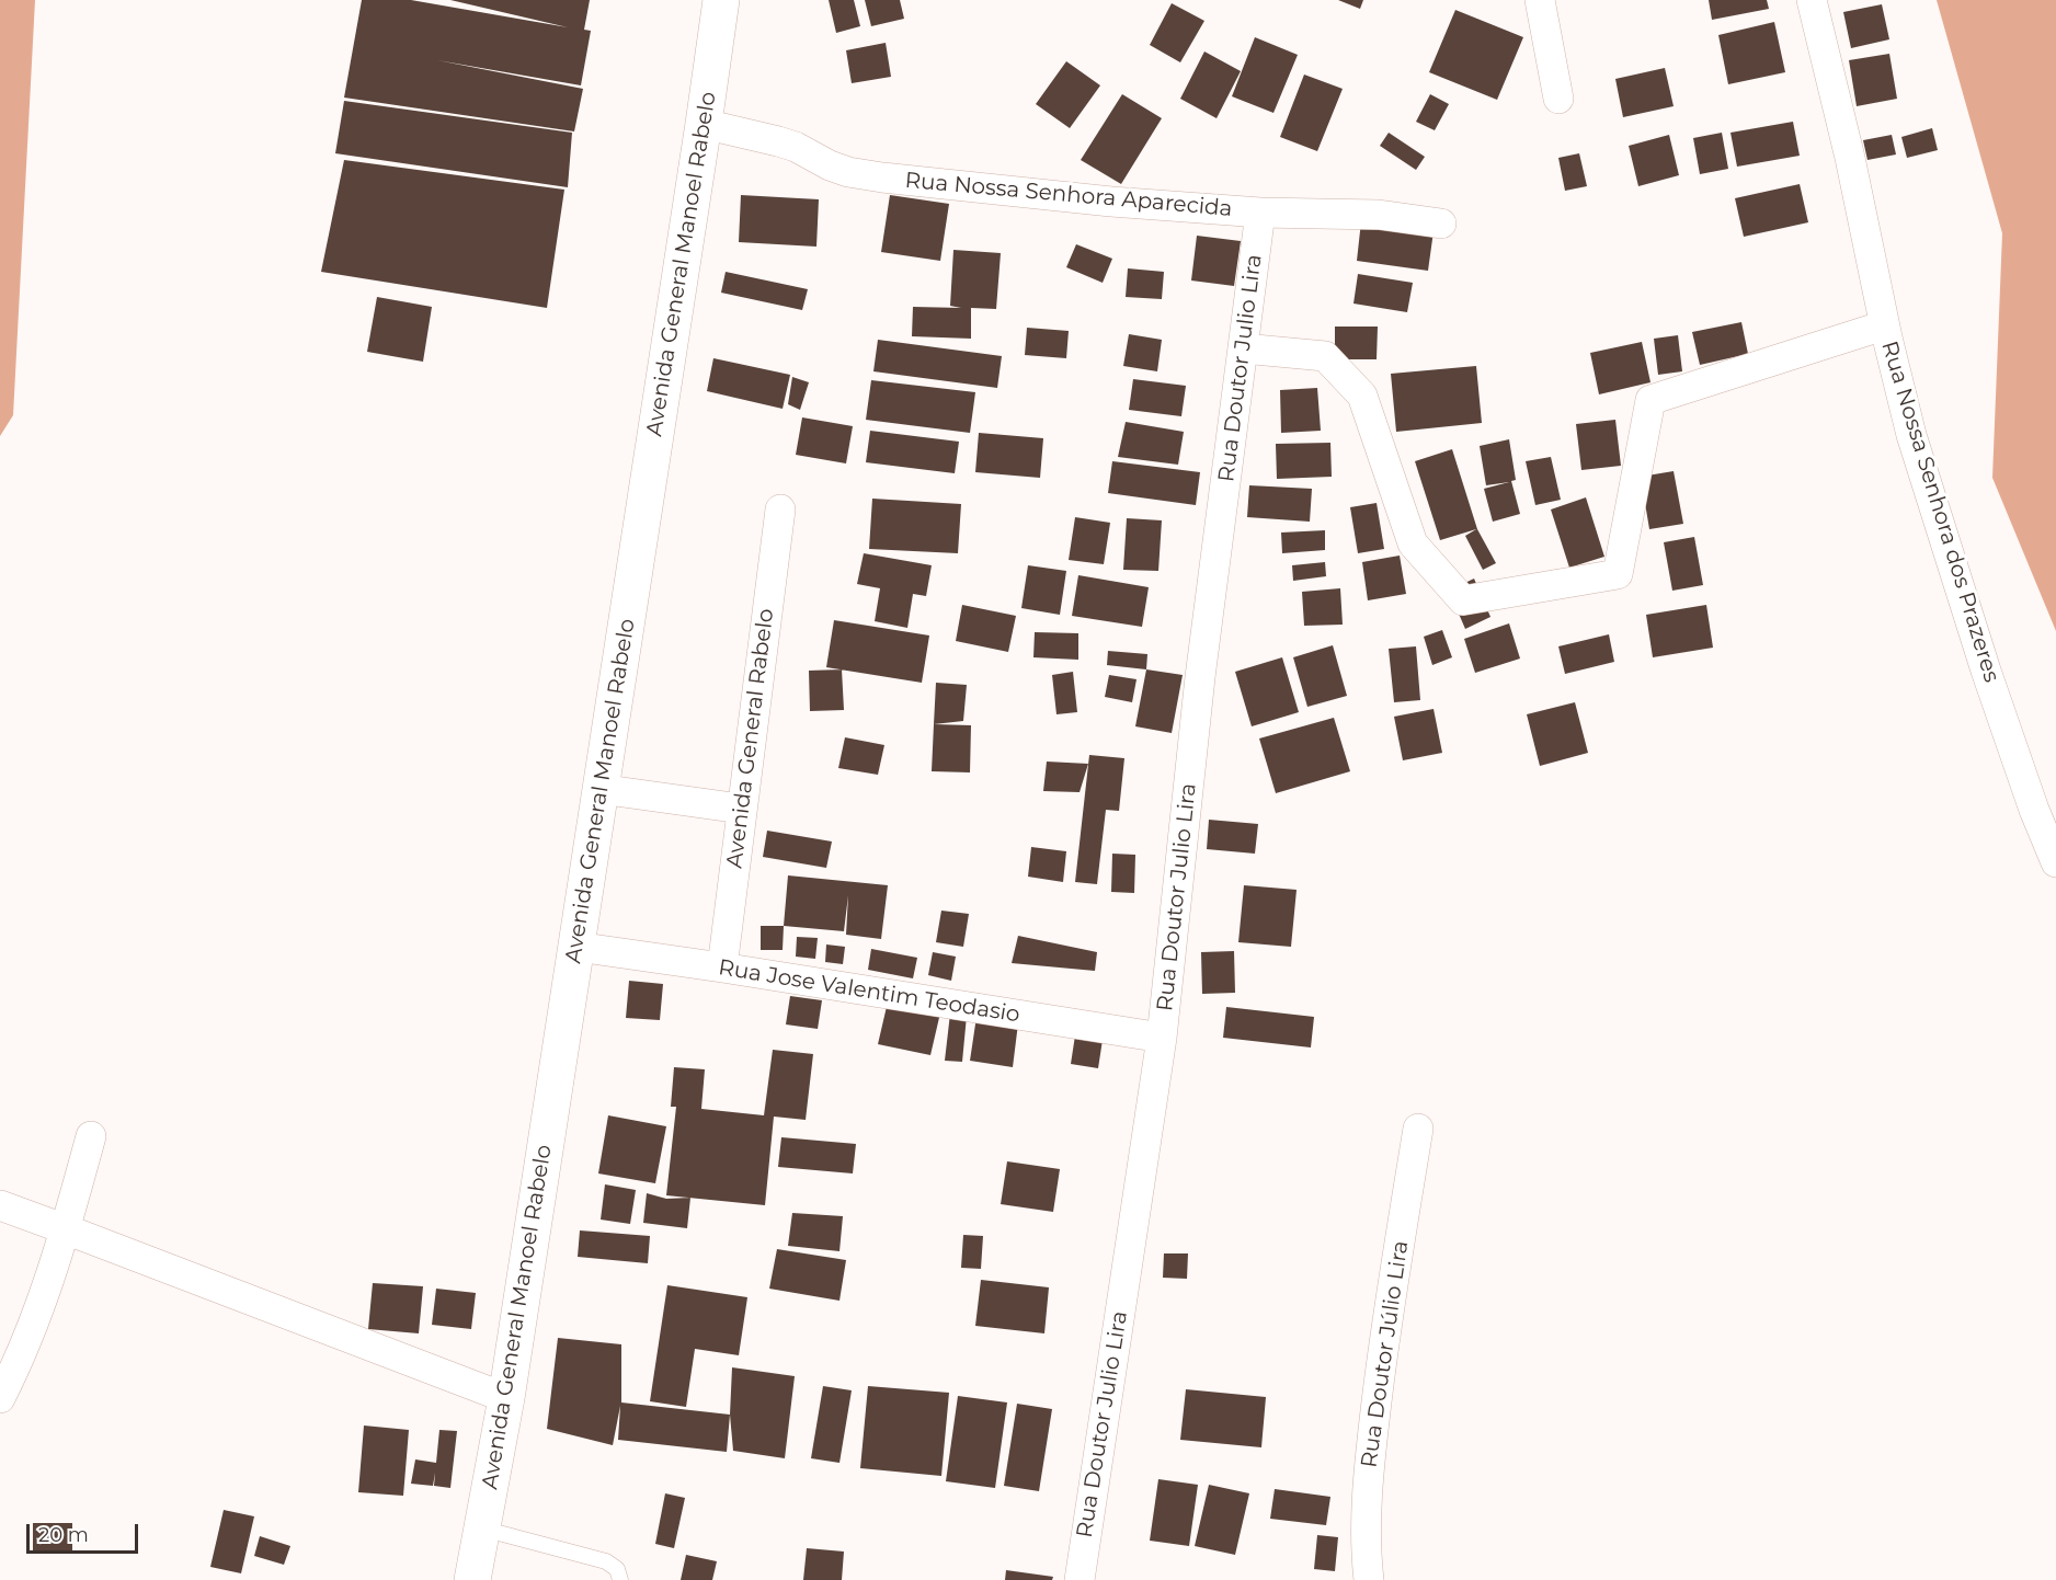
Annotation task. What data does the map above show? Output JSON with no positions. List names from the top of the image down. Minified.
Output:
{"streets":{"main road":["Avenida General Manoel Rabelo"],"street":["Rua Nossa Senhora Aparecida","Rua Doutor Julio Lira","Rua Nossa Senhora dos Prazeres","Avenida General Rabelo","Rua Jose Valentim Teodasio","Rua Doutor Júlio Lira"]},"crossings":[["Rua Nossa Senhora Aparecida","Avenida General Manoel Rabelo"],["Rua Nossa Senhora Aparecida","Rua Doutor Julio Lira"],["Avenida General Manoel Rabelo","Rua Jose Valentim Teodasio"],["Rua Doutor Julio Lira","Rua Jose Valentim Teodasio"],["Avenida General Rabelo","Rua Jose Valentim Teodasio"]],"scale_bar":"20 m"}
